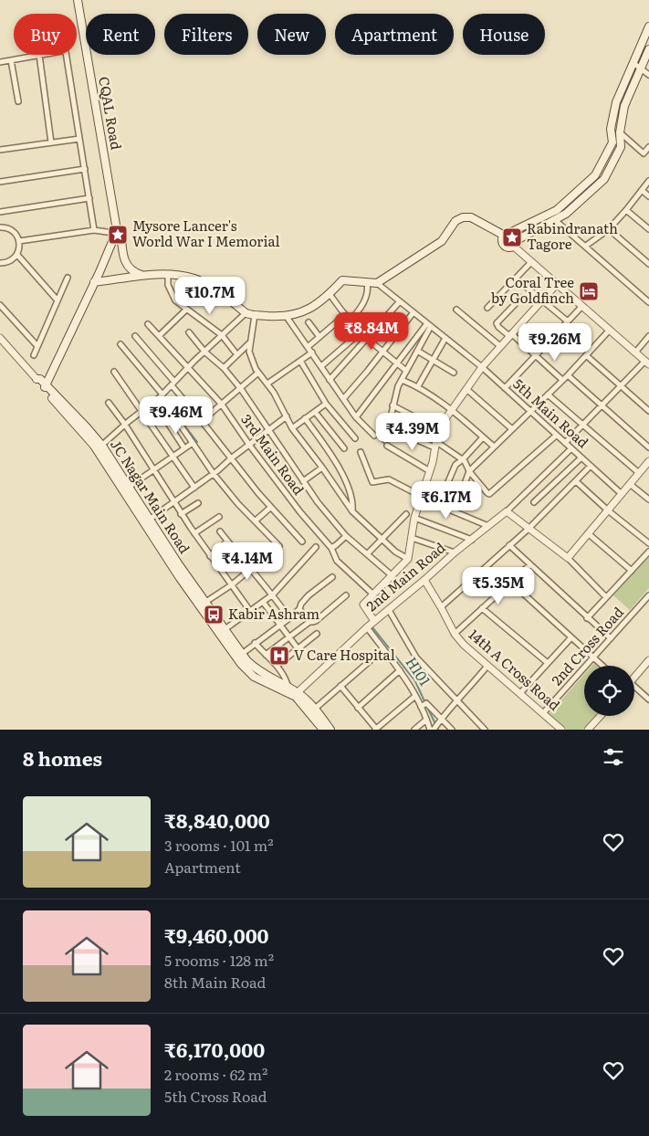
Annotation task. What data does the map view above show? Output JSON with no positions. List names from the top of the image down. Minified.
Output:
{"streets":{"main road":["CQAL Road","JC Nagar Main Road"],"street":["5th Main Road","3rd Main Road","2nd Main Road","2nd Cross Road","14th A Cross Road"]},"crossings":[["JC Nagar Main Road","2nd Main Road"],["2nd Main Road","14th A Cross Road"],["2nd Cross Road","14th A Cross Road"]],"water":["H101"],"places":{"place":["Mysore Lancer's World War I Memorial","Rabindranath Tagore"],"hotel":["Coral Tree by Goldfinch"],"bus stop":["Kabir Ashram"],"hospital":["V Care Hospital"]},"page":{"chip":["Buy","Rent","Filters","New","Apartment","House"],"price":["₹10.7M","₹8.84M","₹9.26M","₹9.46M","₹4.39M","₹6.17M","₹4.14M","₹5.35M"],"heading":"8 homes","list":[{"name":"₹8,840,000","note":"3 rooms · 101 m² · Apartment"},{"name":"₹9,460,000","note":"5 rooms · 128 m² · 8th Main Road"},{"name":"₹6,170,000","note":"2 rooms · 62 m² · 5th Cross Road"}]}}
